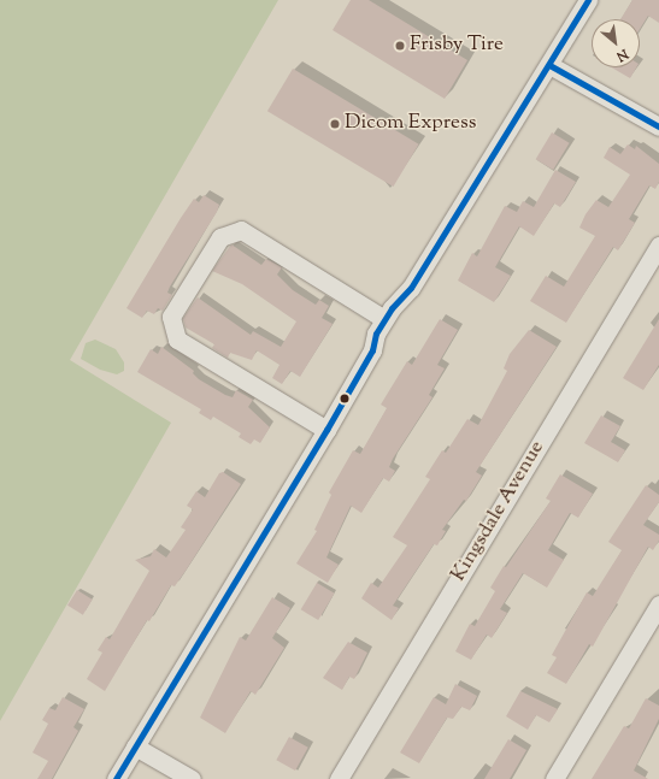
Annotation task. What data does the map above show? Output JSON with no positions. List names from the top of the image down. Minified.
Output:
{"streets":{"street":["Kingsdale Avenue"]},"places":["Frisby Tire","Dicom Express"],"north":"bottom right"}
